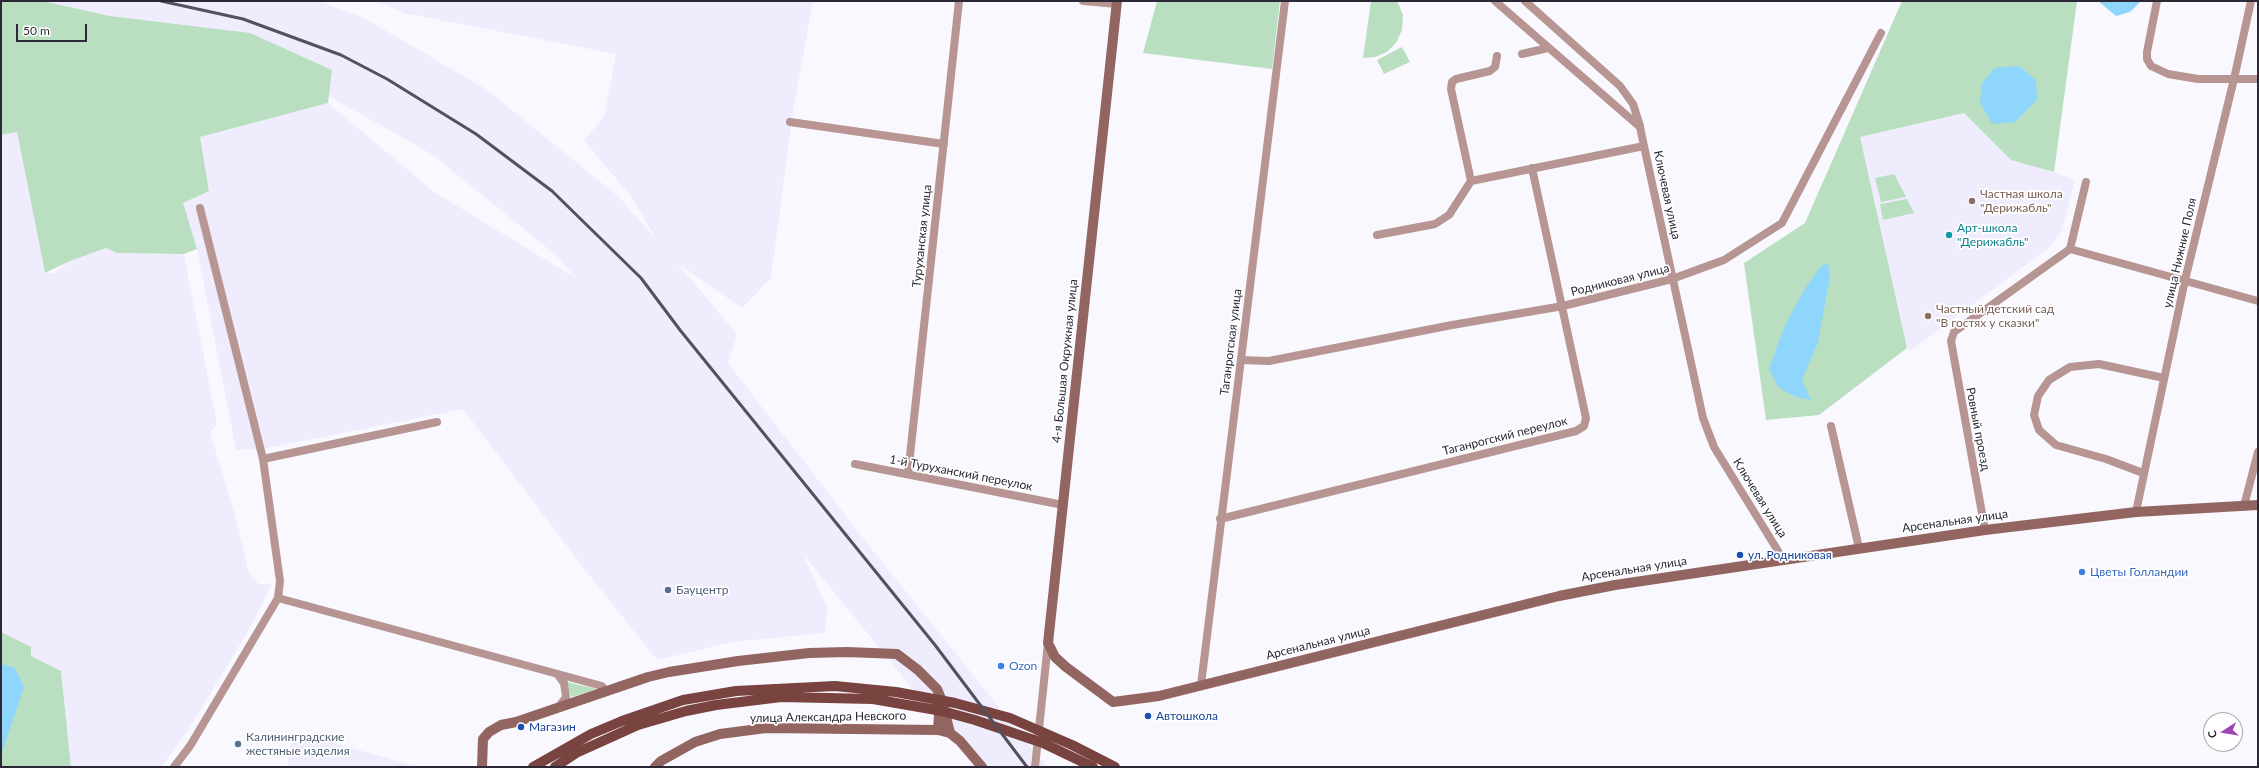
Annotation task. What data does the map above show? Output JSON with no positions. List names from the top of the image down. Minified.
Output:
{"streets":{"main road":["улица Александра Невского"],"street":["Ключевая улица","Туруханская улица","улица Нижние Поля","Родниковая улица","Таганрогская улица","4-я Большая Окружная улица","Ровный проезд","Таганрогский переулок","1-й Туруханский переулок","Арсенальная улица"]},"crossings":[["Ключевая улица","Родниковая улица"],["Ключевая улица","Таганрогский переулок"],["Ключевая улица","Арсенальная улица"],["Туруханская улица","1-й Туруханский переулок"],["улица Нижние Поля","Арсенальная улица"],["Родниковая улица","Таганрогская улица"],["Родниковая улица","Таганрогский переулок"],["Таганрогская улица","Таганрогский переулок"],["Таганрогская улица","Арсенальная улица"],["4-я Большая Окружная улица","1-й Туруханский переулок"],["4-я Большая Окружная улица","Арсенальная улица"],["Ровный проезд","Арсенальная улица"]],"places":["Частная школа \"Дерижабль\"","Арт-школа \"Дерижабль\"","Частный детский сад \"В гостях у сказки\"","ул. Родниковая","Цветы Голландии","Бауцентр","Ozon","Автошкола","Магазин","Калининградские жестяные изделия"],"scale_bar":"50 m","north":"left"}
